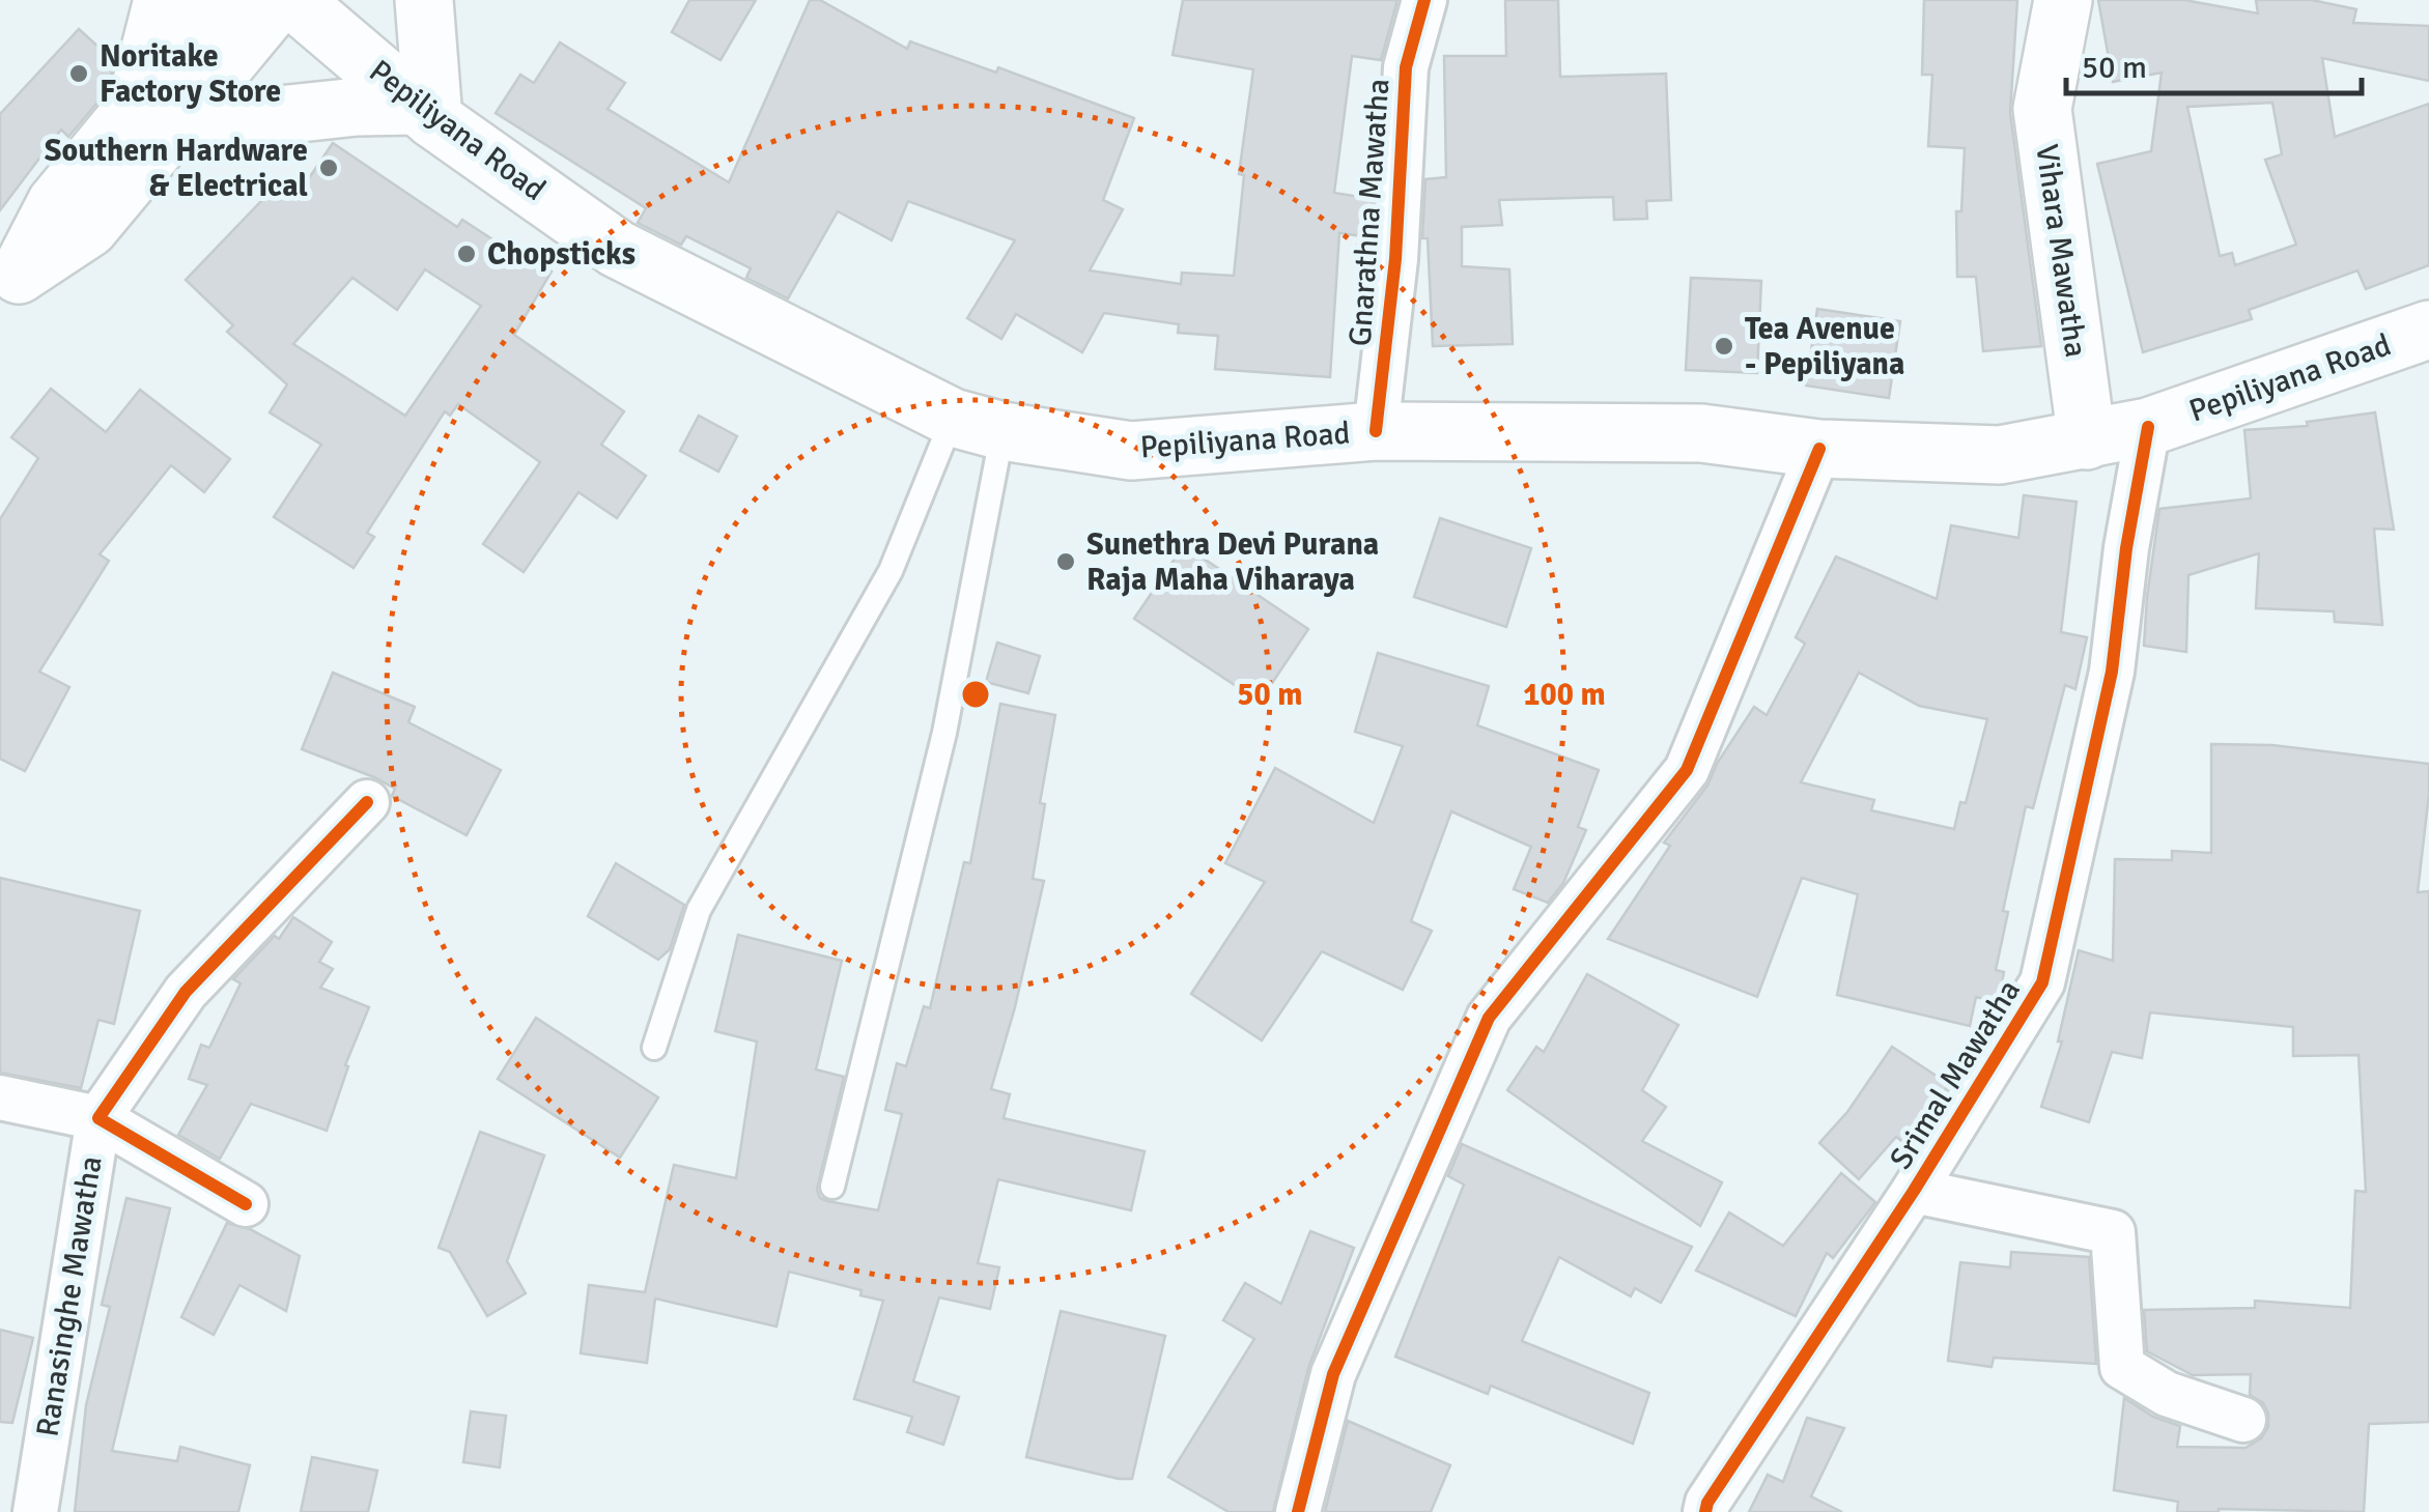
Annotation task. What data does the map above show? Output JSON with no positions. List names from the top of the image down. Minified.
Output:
{"streets":{"main road":["Pepiliyana Road","Vihara Mawatha"],"street":["Gnarathna Mawatha","Srimal Mawatha","Ranasinghe Mawatha"]},"crossings":[["Pepiliyana Road","Gnarathna Mawatha"],["Pepiliyana Road","Vihara Mawatha"],["Pepiliyana Road","Srimal Mawatha"]],"places":["Noritake Factory Store","Southern Hardware & Electrical","Chopsticks","Tea Avenue - Pepiliyana","Sunethra Devi Purana Raja Maha Viharaya"],"scale_bar":"50 m","rings":["50 m","100 m"]}
